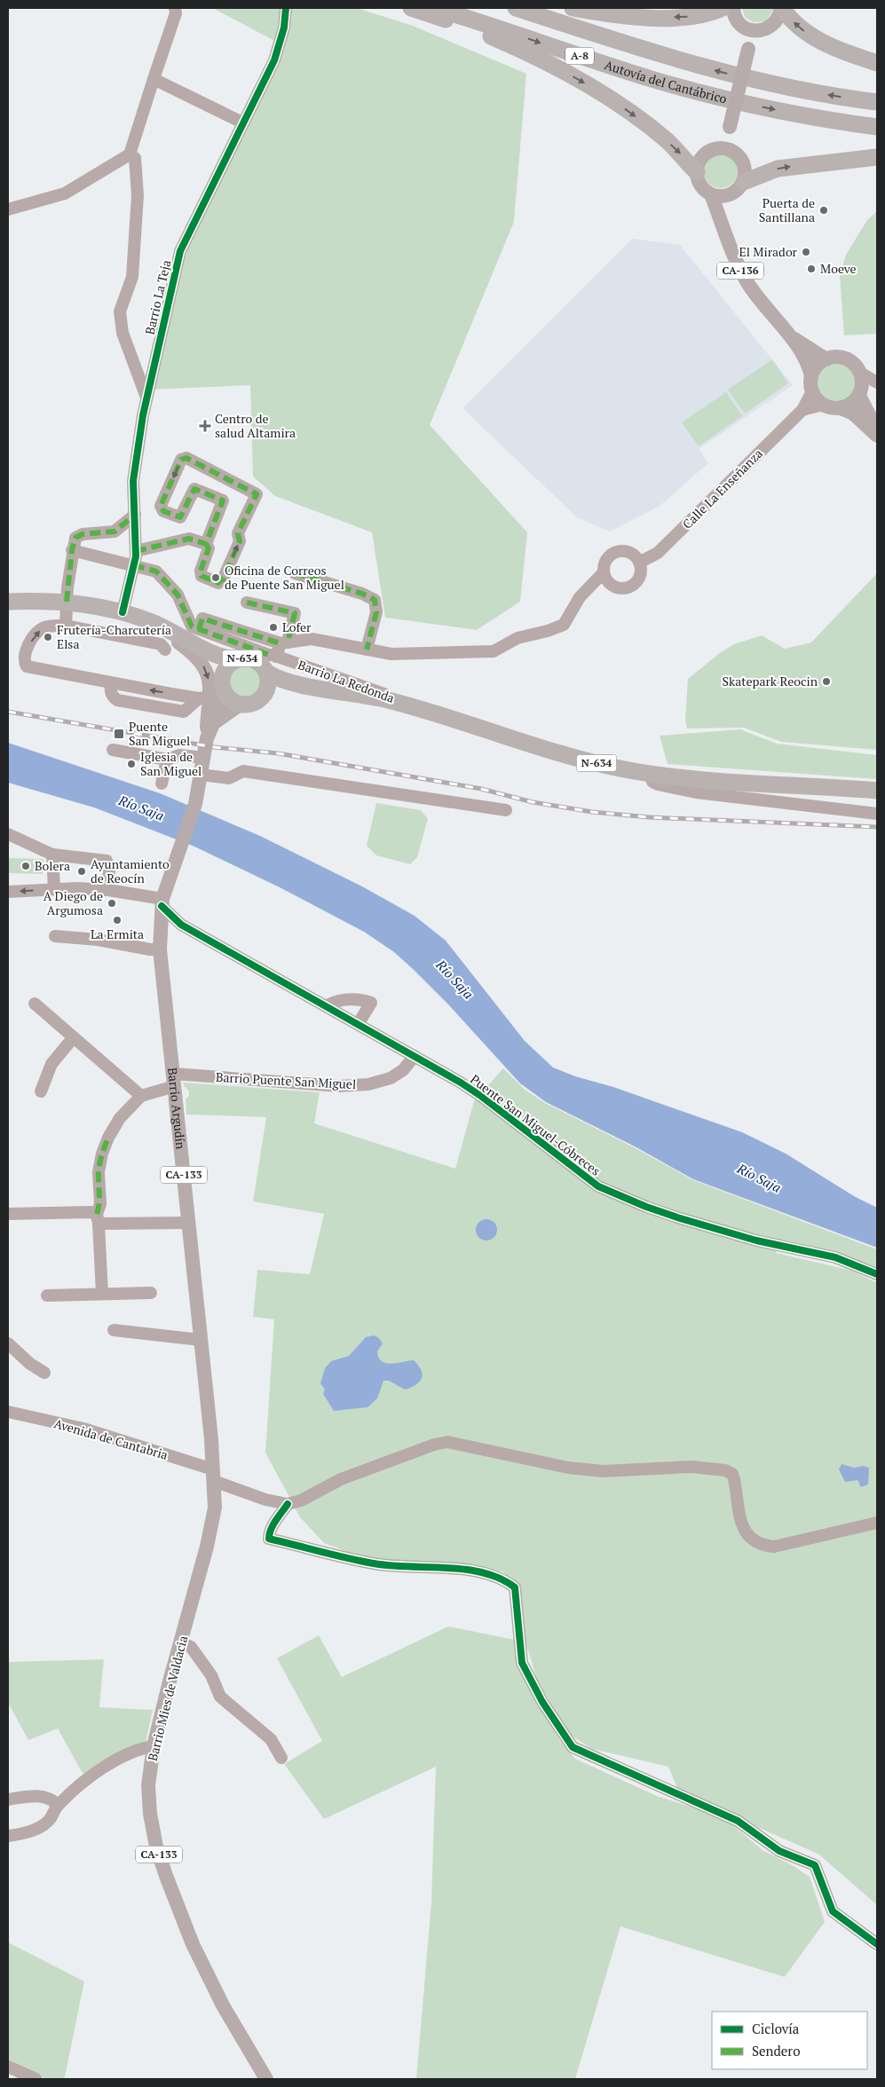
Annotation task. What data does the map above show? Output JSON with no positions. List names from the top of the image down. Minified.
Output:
{"streets":{"highway":["A-8","Autovía del Cantábrico","N-634"],"main road":["CA-136","Barrio Argudín","CA-133","Barrio Mies de Valdacia"],"street":["Barrio La Teja","Calle La Enseñanza","Barrio La Redonda","Barrio Puente San Miguel","Puente San Miguel-Cóbreces","Avenida de Cantabria"]},"crossings":[["Barrio La Teja","N-634"],["N-634","Barrio La Redonda"],["N-634","CA-133"],["Barrio Puente San Miguel","Barrio Argudín"],["Barrio Puente San Miguel","Puente San Miguel-Cóbreces"],["Barrio Argudín","Puente San Miguel-Cóbreces"],["Barrio Argudín","CA-133"],["Barrio Argudín","Avenida de Cantabria"],["Barrio Argudín","Barrio Mies de Valdacia"],["Avenida de Cantabria","Barrio Mies de Valdacia"]],"water":["Río Saja"],"places":{"other":["Puerta de Santillana","El Mirador","Moeve","Oficina de Correos de Puente San Miguel","Lofer","Frutería-Charcutería Elsa","Skatepark Reocin","Iglesia de San Miguel","Bolera","Ayuntamiento de Reocín","A Diego de Argumosa","La Ermita"],"health":["Centro de salud Altamira"],"transit":["Puente San Miguel"]},"legend":["Ciclovía","Sendero"]}
